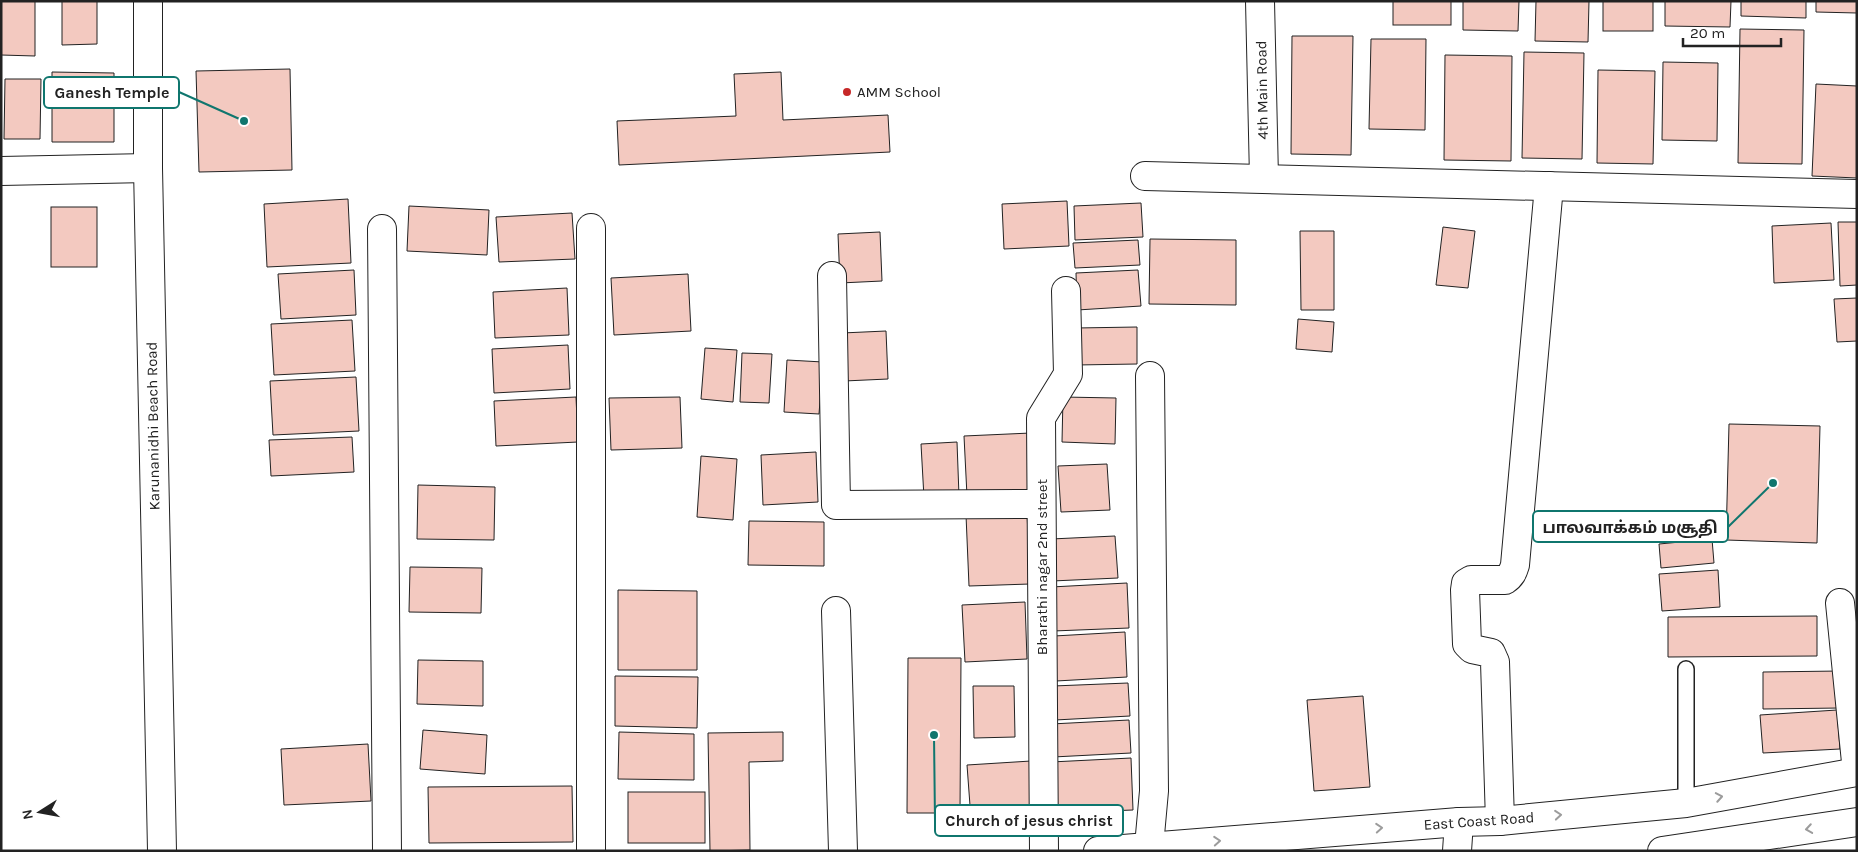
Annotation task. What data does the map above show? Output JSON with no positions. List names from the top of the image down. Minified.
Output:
{"streets":{"street":["4th Main Road","Karunanidhi Beach Road","Bharathi nagar 2nd street","East Coast Road"]},"one_way":["East Coast Road"],"places":["AMM School","Ganesh Temple","பாலவாக்கம் மசூதி","Church of jesus christ"],"scale_bar":"20 m","north":"left"}
